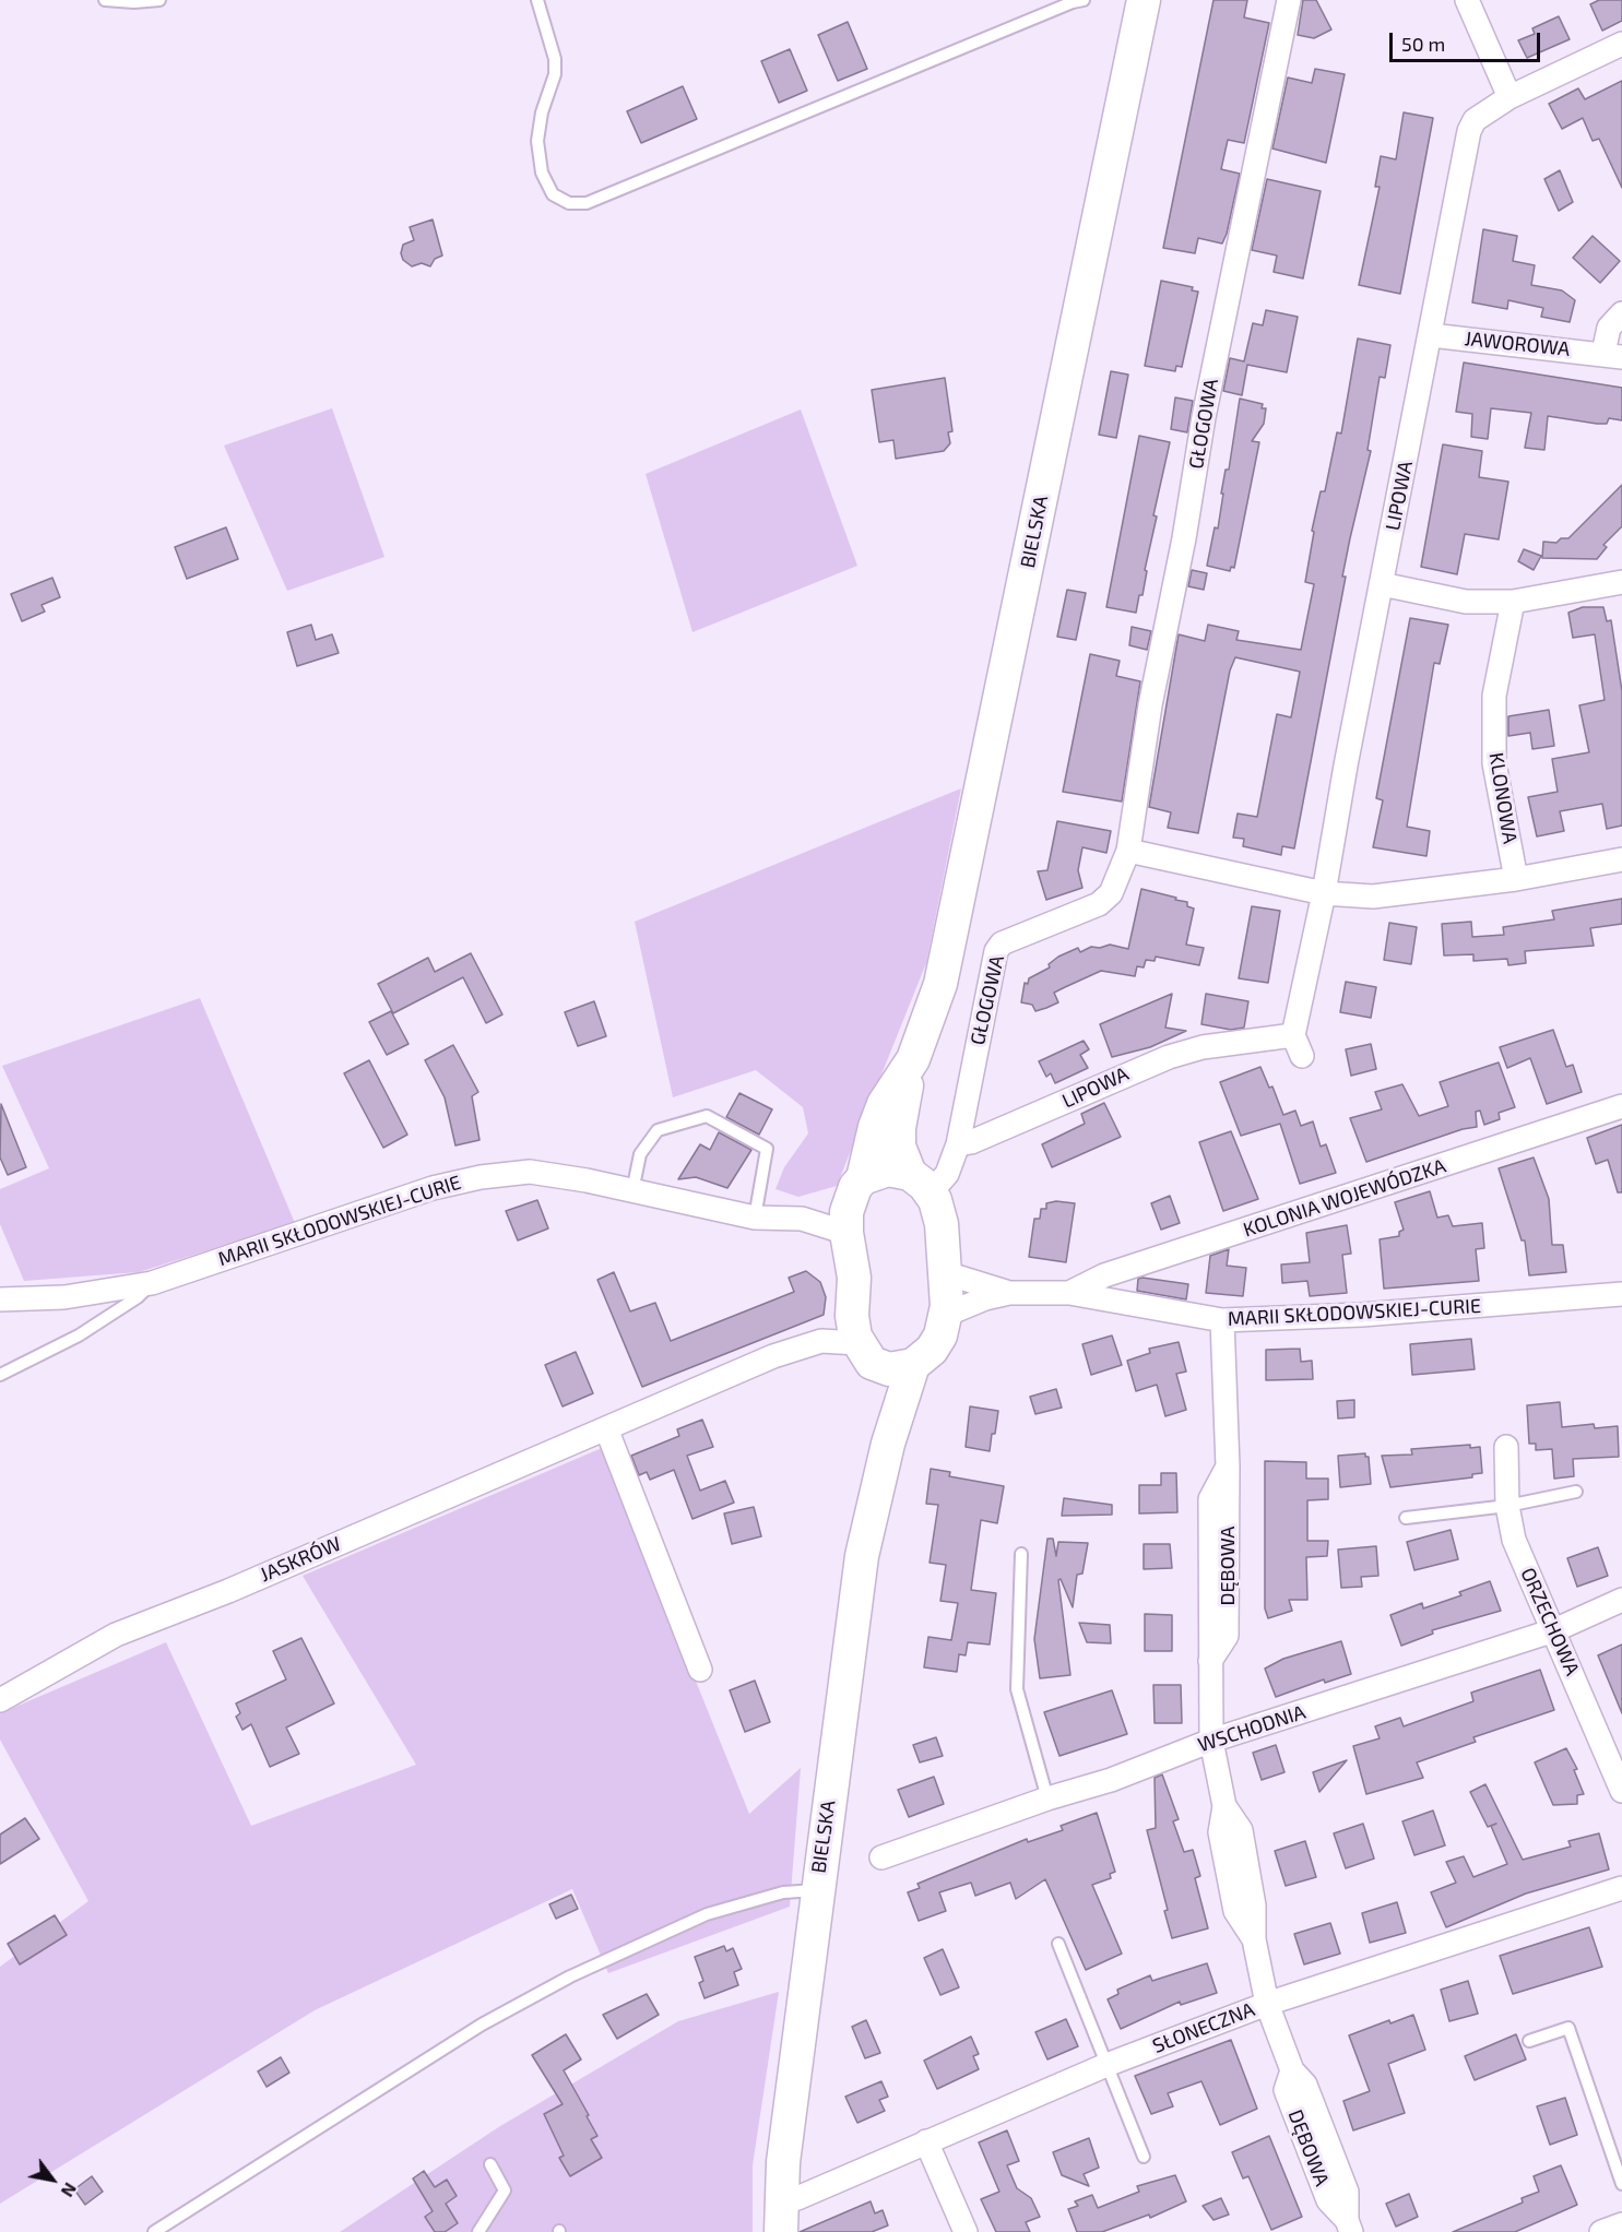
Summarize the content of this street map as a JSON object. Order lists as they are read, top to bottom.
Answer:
{
  "streets": {
    "main road": ["BIELSKA"],
    "street": [
      "JAWOROWA",
      "GŁOGOWA",
      "LIPOWA",
      "KLONOWA",
      "KOLONIA WOJEWÓDZKA",
      "MARII SKŁODOWSKIEJ-CURIE",
      "JASKRÓW",
      "DĘBOWA",
      "ORZECHOWA",
      "WSCHODNIA",
      "SŁONECZNA"
    ]
  },
  "crossings": [
    ["JAWOROWA", "LIPOWA"],
    ["GŁOGOWA", "LIPOWA"],
    ["BIELSKA", "MARII SKŁODOWSKIEJ-CURIE"],
    ["BIELSKA", "JASKRÓW"],
    ["KOLONIA WOJEWÓDZKA", "MARII SKŁODOWSKIEJ-CURIE"],
    ["MARII SKŁODOWSKIEJ-CURIE", "DĘBOWA"],
    ["DĘBOWA", "WSCHODNIA"],
    ["DĘBOWA", "SŁONECZNA"],
    ["ORZECHOWA", "WSCHODNIA"]
  ],
  "scale_bar": "50 m",
  "north": "bottom right"
}
